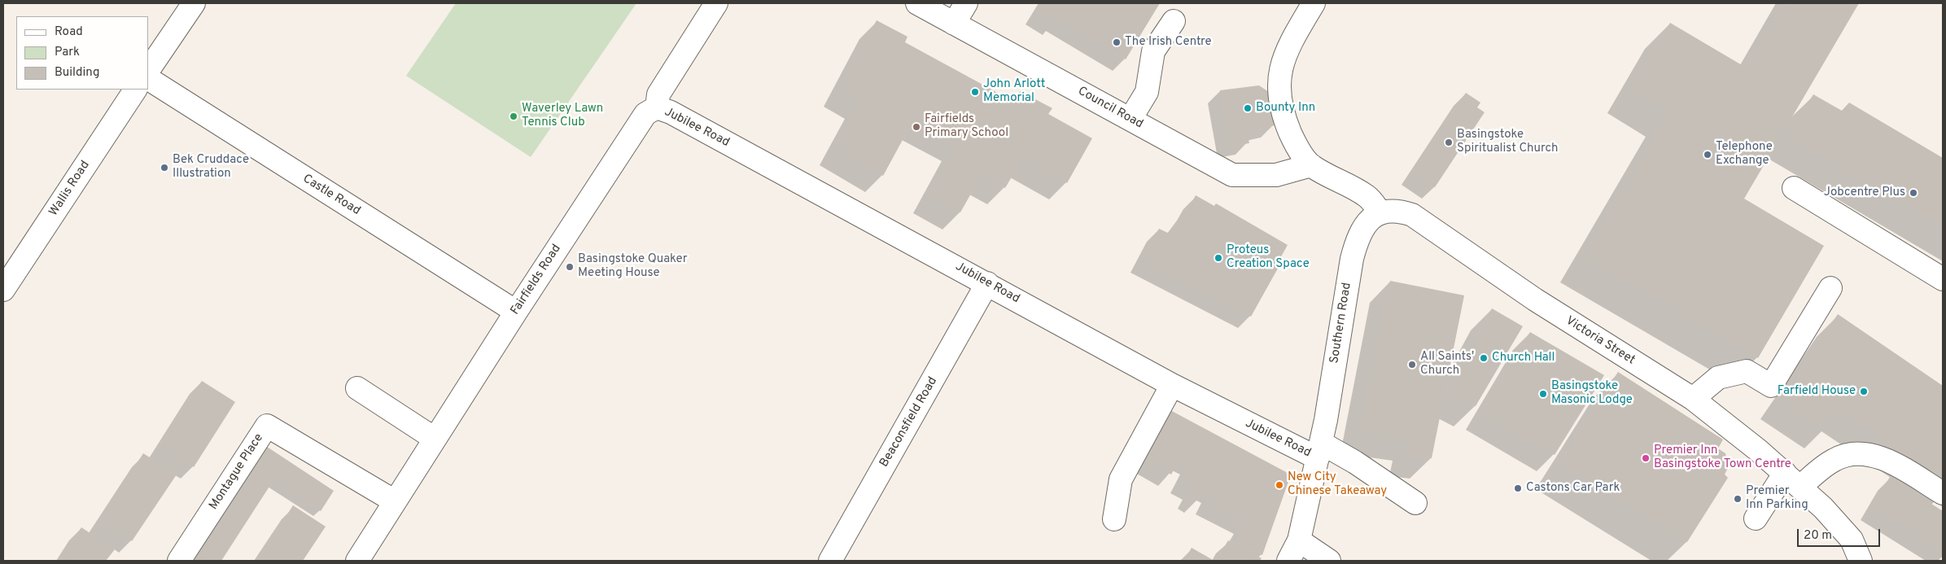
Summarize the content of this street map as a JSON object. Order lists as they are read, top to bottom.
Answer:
{
  "streets": {
    "street": [
      "Council Road",
      "Jubilee Road",
      "Wallis Road",
      "Castle Road",
      "Fairfields Road",
      "Southern Road",
      "Victoria Street",
      "Beaconsfield Road",
      "Montague Place"
    ]
  },
  "crossings": [
    ["Jubilee Road", "Fairfields Road"],
    ["Jubilee Road", "Southern Road"],
    ["Jubilee Road", "Beaconsfield Road"],
    ["Castle Road", "Fairfields Road"],
    ["Fairfields Road", "Montague Place"],
    ["Southern Road", "Victoria Street"]
  ],
  "places": [
    "The Irish Centre",
    "John Arlott Memorial",
    "Bounty Inn",
    "Waverley Lawn Tennis Club",
    "Fairfields Primary School",
    "Basingstoke Spiritualist Church",
    "Telephone Exchange",
    "Bek Cruddace Illustration",
    "Jobcentre Plus",
    "Proteus Creation Space",
    "Basingstoke Quaker Meeting House",
    "Church Hall",
    "All Saints' Church",
    "Farfield House",
    "Basingstoke Masonic Lodge",
    "Premier Inn Basingstoke Town Centre",
    "New City Chinese Takeaway",
    "Castons Car Park",
    "Premier Inn Parking"
  ],
  "legend": ["Road", "Park", "Building"],
  "scale_bar": "20 m"
}
